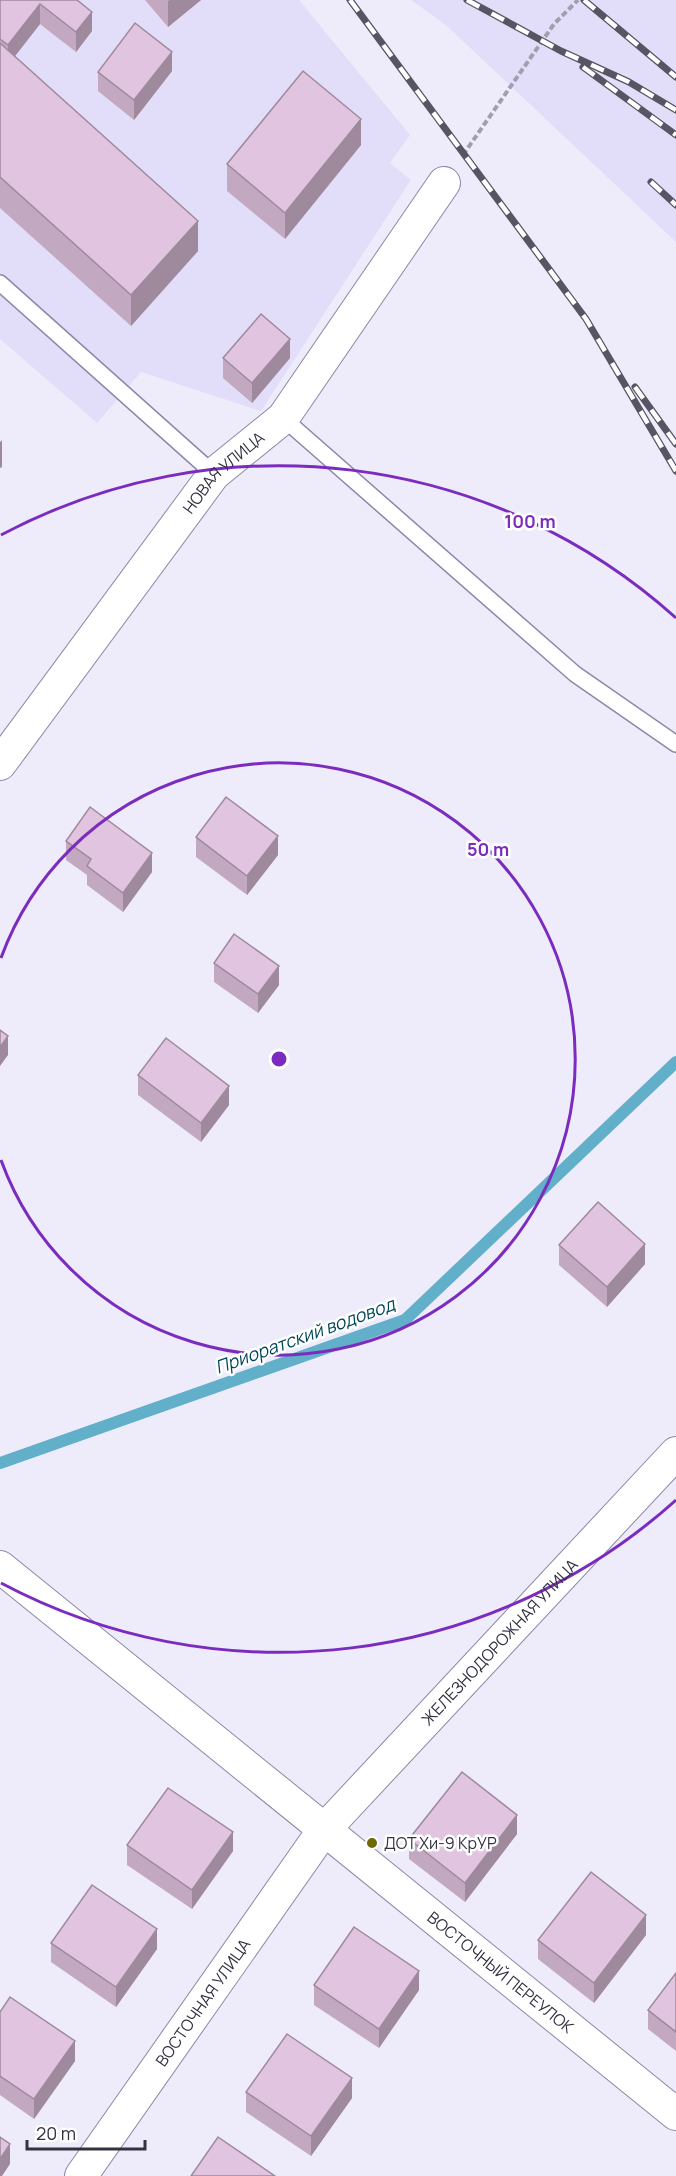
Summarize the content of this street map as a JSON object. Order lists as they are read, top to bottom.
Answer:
{
  "streets": {
    "street": [
      "НОВАЯ УЛИЦА",
      "ЖЕЛЕЗНОДОРОЖНАЯ УЛИЦА",
      "ВОСТОЧНЫЙ ПЕРЕУЛОК",
      "ВОСТОЧНАЯ УЛИЦА"
    ]
  },
  "crossings": [
    ["ЖЕЛЕЗНОДОРОЖНАЯ УЛИЦА", "ВОСТОЧНЫЙ ПЕРЕУЛОК"],
    ["ЖЕЛЕЗНОДОРОЖНАЯ УЛИЦА", "ВОСТОЧНАЯ УЛИЦА"],
    ["ВОСТОЧНЫЙ ПЕРЕУЛОК", "ВОСТОЧНАЯ УЛИЦА"]
  ],
  "water": ["Приоратский водовод"],
  "places": ["ДОТ Хи-9 КрУР"],
  "scale_bar": "20 m",
  "rings": ["100 m", "50 m"]
}
